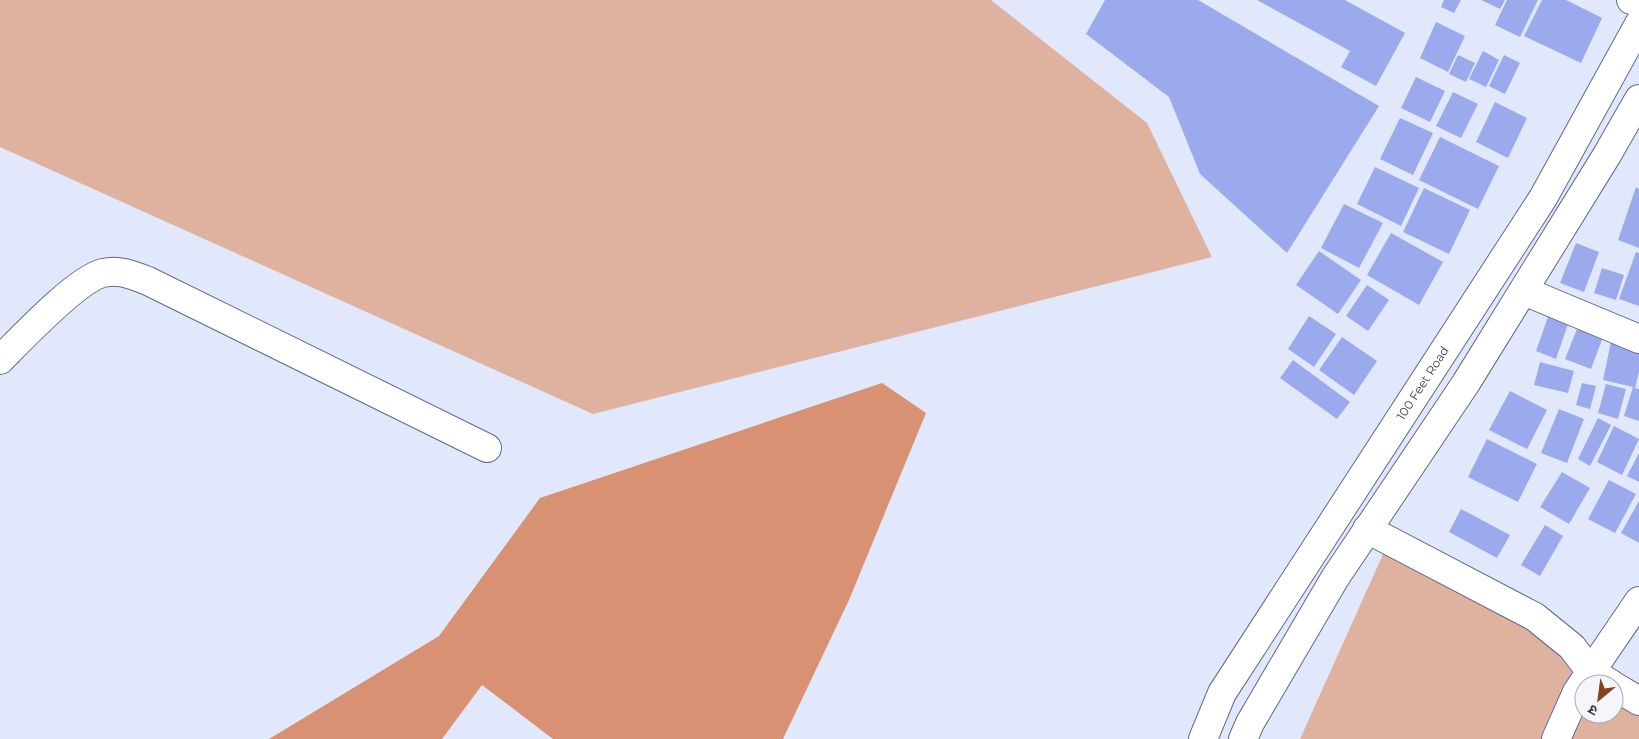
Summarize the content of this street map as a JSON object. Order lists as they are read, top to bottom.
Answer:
{
  "streets": {
    "street": ["100 Feet Road"]
  },
  "north": "bottom left"
}
